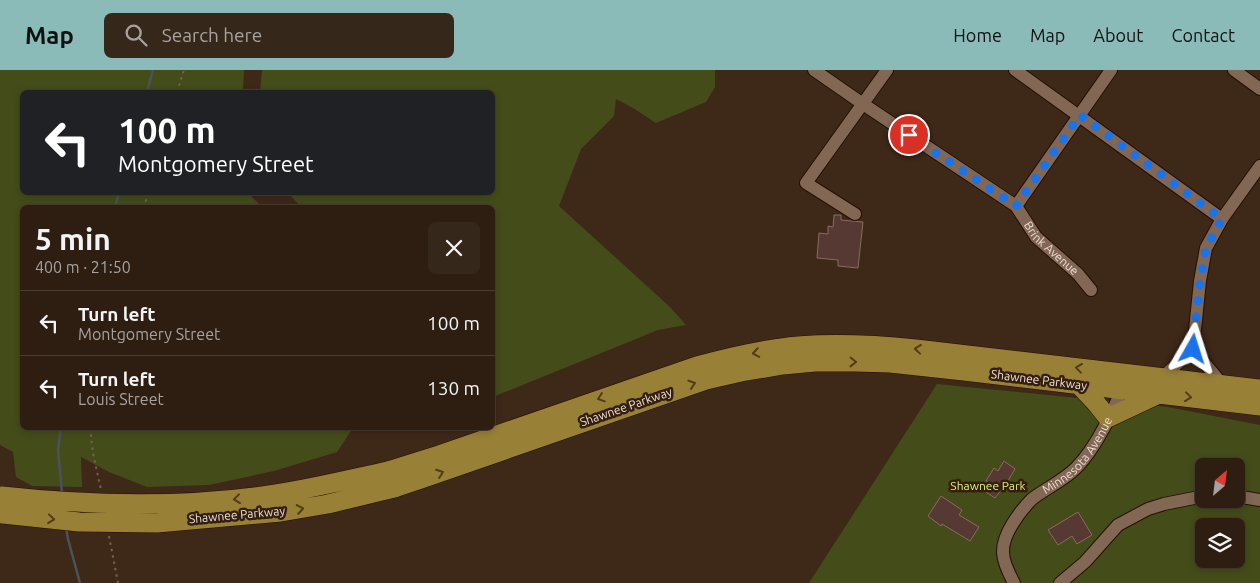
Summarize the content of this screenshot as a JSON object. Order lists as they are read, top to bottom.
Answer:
{
  "streets": {
    "highway": ["Shawnee Parkway"],
    "street": ["Brink Avenue", "Minnesota Avenue"]
  },
  "crossings": [
    ["Shawnee Parkway", "Minnesota Avenue"]
  ],
  "parks": ["Shawnee Park"],
  "north": "top right",
  "page": {
    "header": "Map",
    "search": "Search here",
    "nav": [
      "Home",
      "Map",
      "About",
      "Contact"
    ],
    "turn": ["100 m", "Montgomery Street"],
    "heading": ["5 min", "400 m · 21:50"],
    "list": [
      {
        "name": "Turn left",
        "note": "Montgomery Street",
        "value": "100 m"
      },
      {
        "name": "Turn left",
        "note": "Louis Street",
        "value": "130 m"
      }
    ]
  }
}
